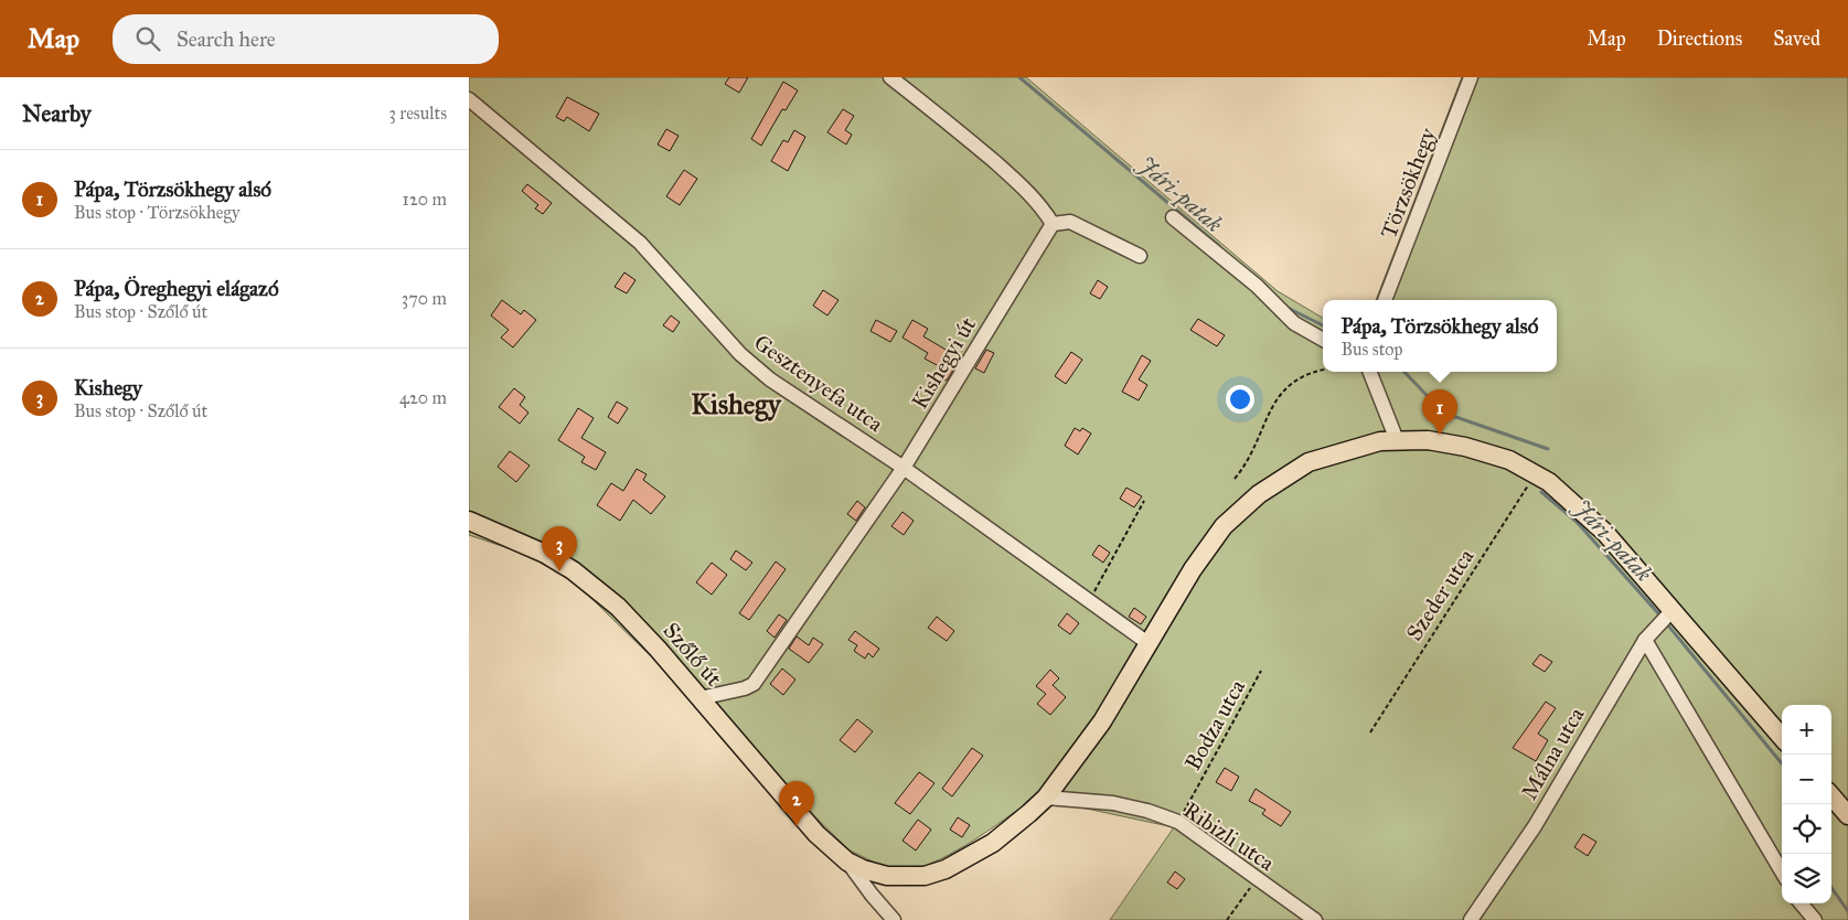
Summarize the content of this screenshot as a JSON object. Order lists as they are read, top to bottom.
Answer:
{
  "streets": {
    "main road": ["Szőlő út"],
    "street": [
      "Törzsökhegy",
      "Kishegyi út",
      "Gesztenyefa utca",
      "Málna utca",
      "Ribizli utca"
    ],
    "path": ["Szeder utca", "Bodza utca"]
  },
  "crossings": [
    ["Kishegyi út", "Gesztenyefa utca"],
    ["Kishegyi út", "Szőlő út"],
    ["Gesztenyefa utca", "Szőlő út"],
    ["Szeder utca", "Szőlő út"],
    ["Szőlő út", "Málna utca"],
    ["Szőlő út", "Ribizli utca"],
    ["Bodza utca", "Ribizli utca"]
  ],
  "districts": ["Kishegy"],
  "water": ["Jári-patak"],
  "page": {
    "header": "Map",
    "search": "Search here",
    "nav": ["Map", "Directions", "Saved"],
    "heading": ["Nearby", "3 results"],
    "list": [
      {
        "mark": "1",
        "name": "Pápa, Törzsökhegy alsó",
        "note": "Bus stop · Törzsökhegy",
        "value": "120 m"
      },
      {
        "mark": "2",
        "name": "Pápa, Öreghegyi elágazó",
        "note": "Bus stop · Szőlő út",
        "value": "370 m"
      },
      {
        "mark": "3",
        "name": "Kishegy",
        "note": "Bus stop · Szőlő út",
        "value": "420 m"
      }
    ],
    "popup": ["Pápa, Törzsökhegy alsó", "Bus stop"],
    "pins": ["1", "3", "2"],
    "map_buttons": ["+", "−"]
  }
}
